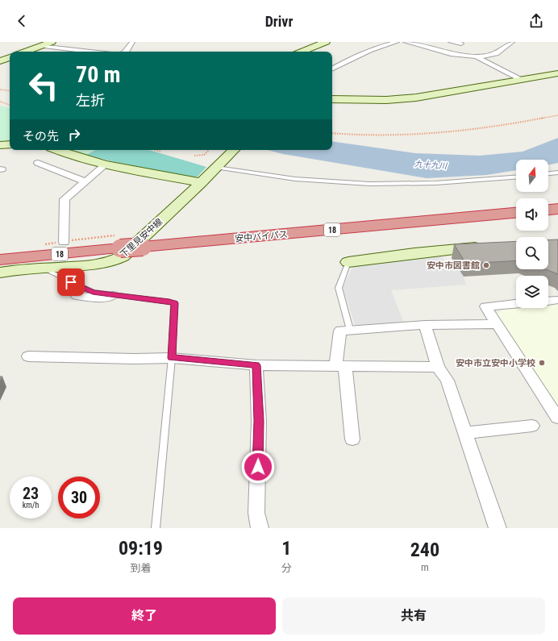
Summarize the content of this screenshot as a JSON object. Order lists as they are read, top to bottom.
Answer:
{
  "streets": {
    "highway": ["18", "安中バイパス"],
    "street": ["下里見安中線"]
  },
  "water": ["九十九川"],
  "places": ["安中市図書館", "安中市立安中小学校"],
  "north": "top",
  "page": {
    "header": "Drivr",
    "turn": ["70 m", "左折"],
    "then": "その先",
    "speed": "23 km/h",
    "limit": "30",
    "eta": [
      "09:19",
      "到着",
      "1",
      "分",
      "240",
      "m"
    ],
    "buttons": ["終了", "共有"]
  }
}
